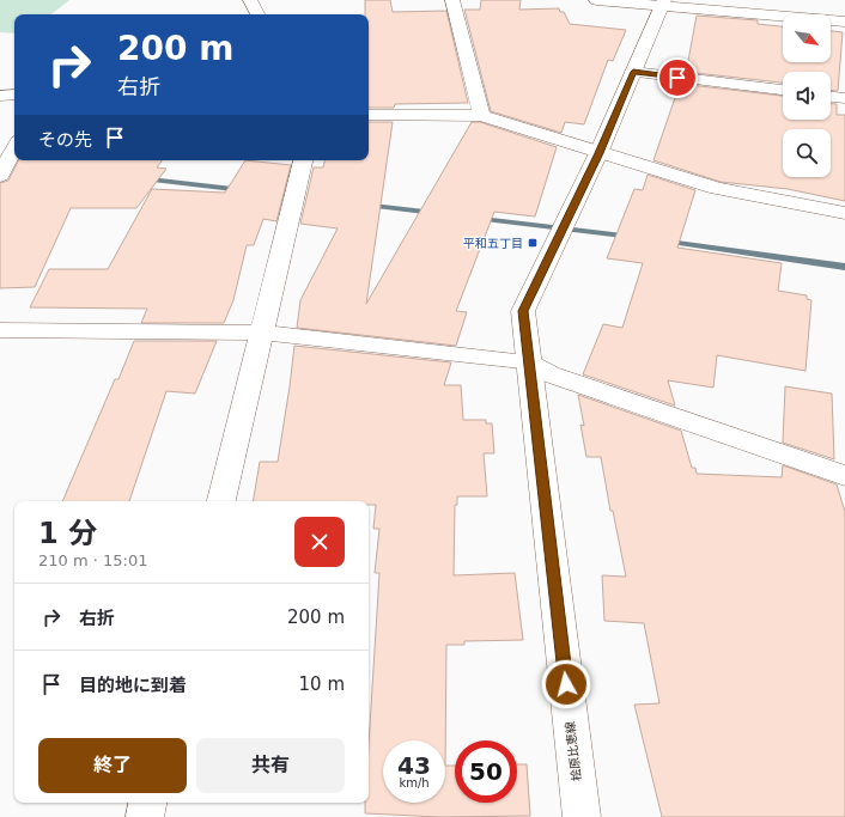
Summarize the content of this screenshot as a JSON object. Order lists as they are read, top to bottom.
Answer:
{
  "streets": {
    "street": ["桧原比恵線"]
  },
  "places": {
    "transit": ["平和五丁目"]
  },
  "north": "bottom right",
  "page": {
    "turn": ["200 m", "右折"],
    "then": "その先",
    "heading": ["1 分", "210 m · 15:01"],
    "list": [
      {
        "name": "右折",
        "value": "200 m"
      },
      {
        "name": "目的地に到着",
        "value": "10 m"
      }
    ],
    "buttons": ["終了", "共有"],
    "speed": "43 km/h",
    "limit": "50"
  }
}
